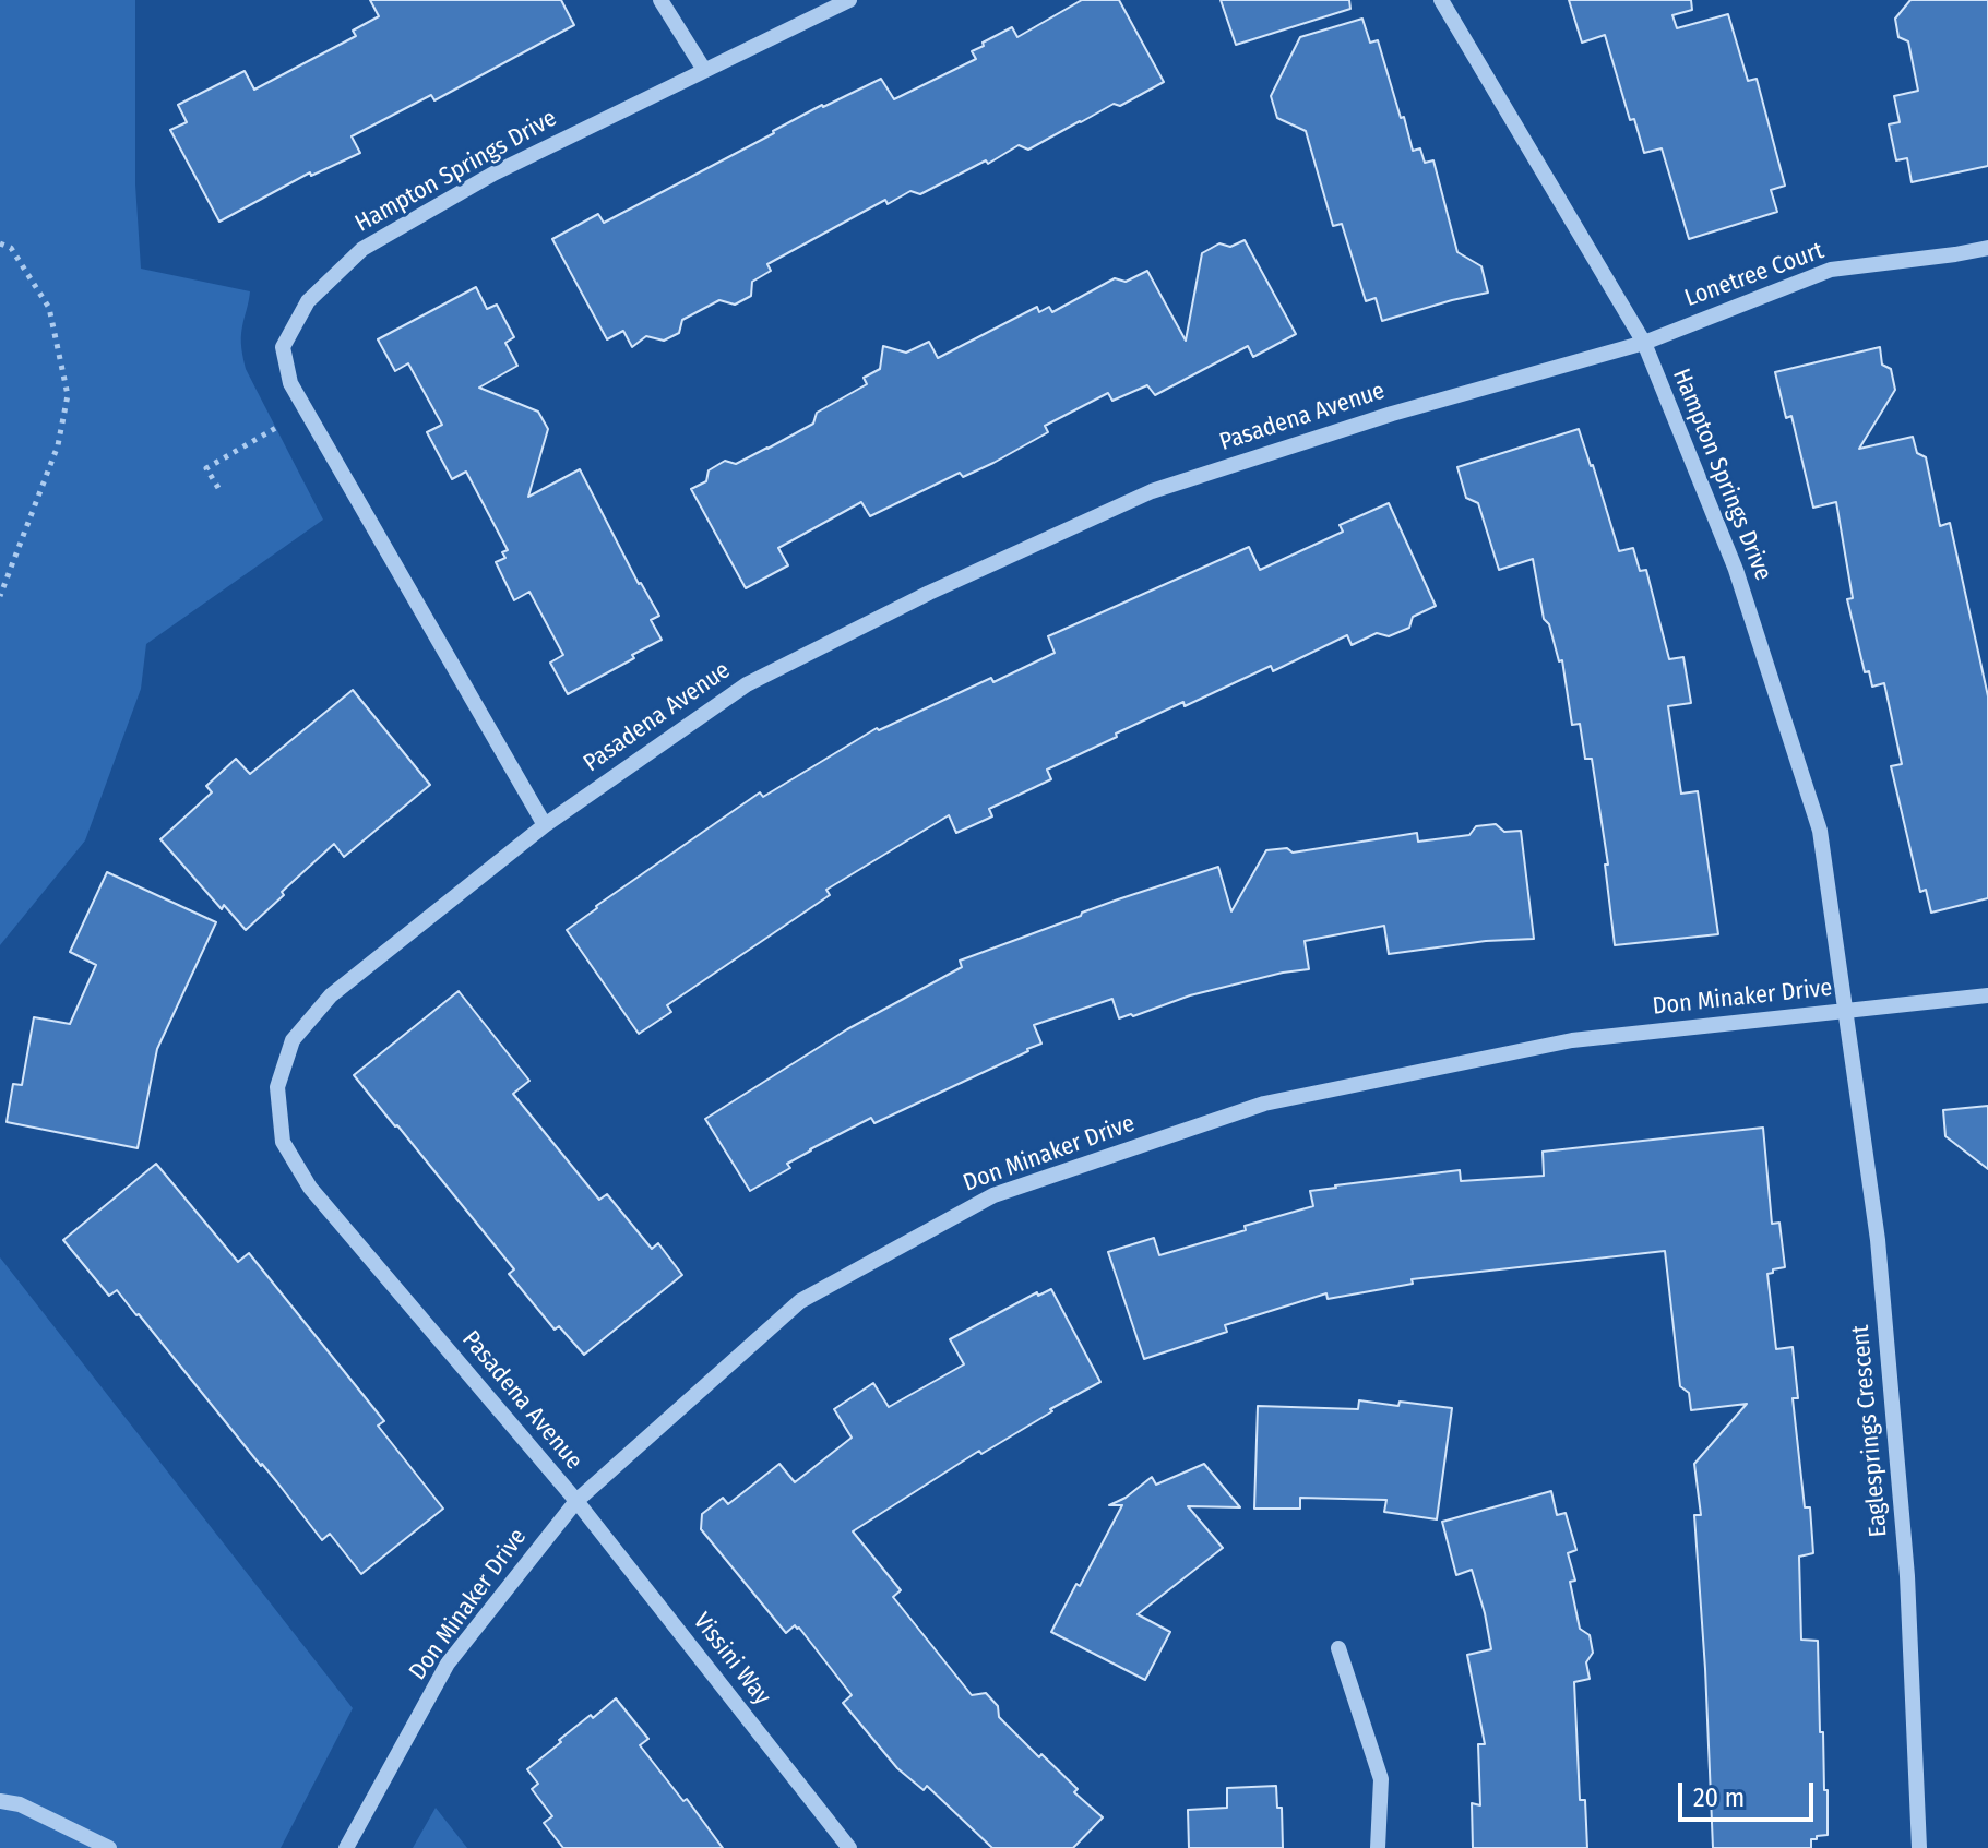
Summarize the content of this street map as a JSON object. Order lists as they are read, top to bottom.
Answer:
{
  "streets": {
    "street": [
      "Hampton Springs Drive",
      "Lonetree Court",
      "Pasadena Avenue",
      "Don Minaker Drive",
      "Eaglesprings Crescent",
      "Vissini Way"
    ]
  },
  "crossings": [
    ["Hampton Springs Drive", "Lonetree Court"],
    ["Hampton Springs Drive", "Pasadena Avenue"],
    ["Hampton Springs Drive", "Don Minaker Drive"],
    ["Hampton Springs Drive", "Eaglesprings Crescent"],
    ["Lonetree Court", "Pasadena Avenue"],
    ["Pasadena Avenue", "Don Minaker Drive"],
    ["Pasadena Avenue", "Vissini Way"],
    ["Don Minaker Drive", "Eaglesprings Crescent"],
    ["Don Minaker Drive", "Vissini Way"]
  ],
  "scale_bar": "20 m"
}
